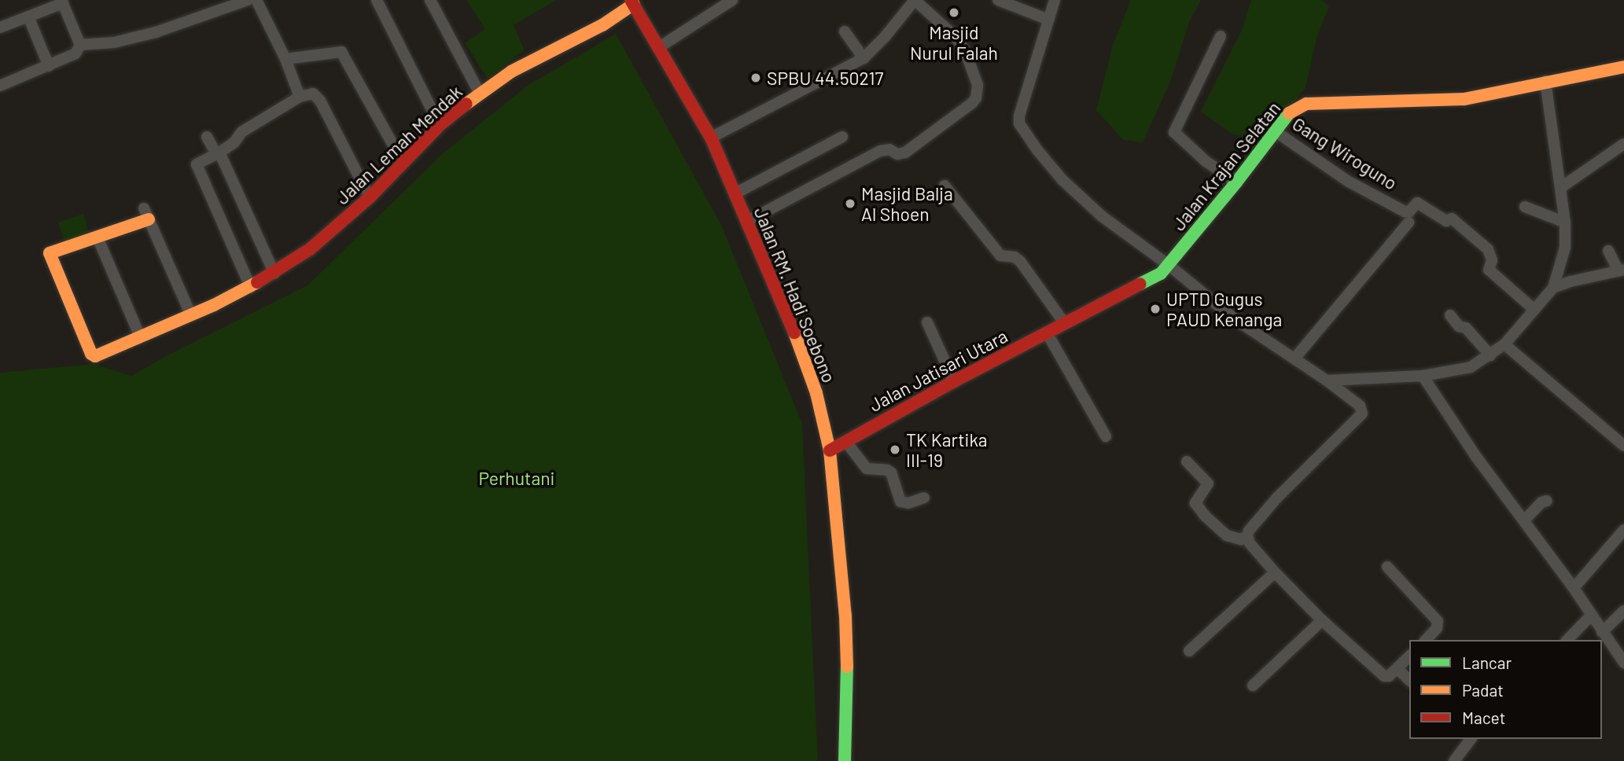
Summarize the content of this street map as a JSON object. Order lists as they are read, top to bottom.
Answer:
{
  "streets": {
    "street": [
      "Jalan Lemah Mendak",
      "Gang Wiroguno",
      "Jalan Krajan Selatan",
      "Jalan RM. Hadi Soebono",
      "Jalan Jatisari Utara"
    ]
  },
  "crossings": [
    ["Jalan Lemah Mendak", "Jalan RM. Hadi Soebono"],
    ["Gang Wiroguno", "Jalan Krajan Selatan"],
    ["Jalan Krajan Selatan", "Jalan Jatisari Utara"],
    ["Jalan RM. Hadi Soebono", "Jalan Jatisari Utara"]
  ],
  "parks": ["Perhutani"],
  "places": [
    "Masjid Nurul Falah",
    "SPBU 44.50217",
    "Masjid Balja Al Shoen",
    "UPTD Gugus PAUD Kenanga",
    "TK Kartika III-19"
  ],
  "legend": ["Lancar", "Padat", "Macet"]
}
